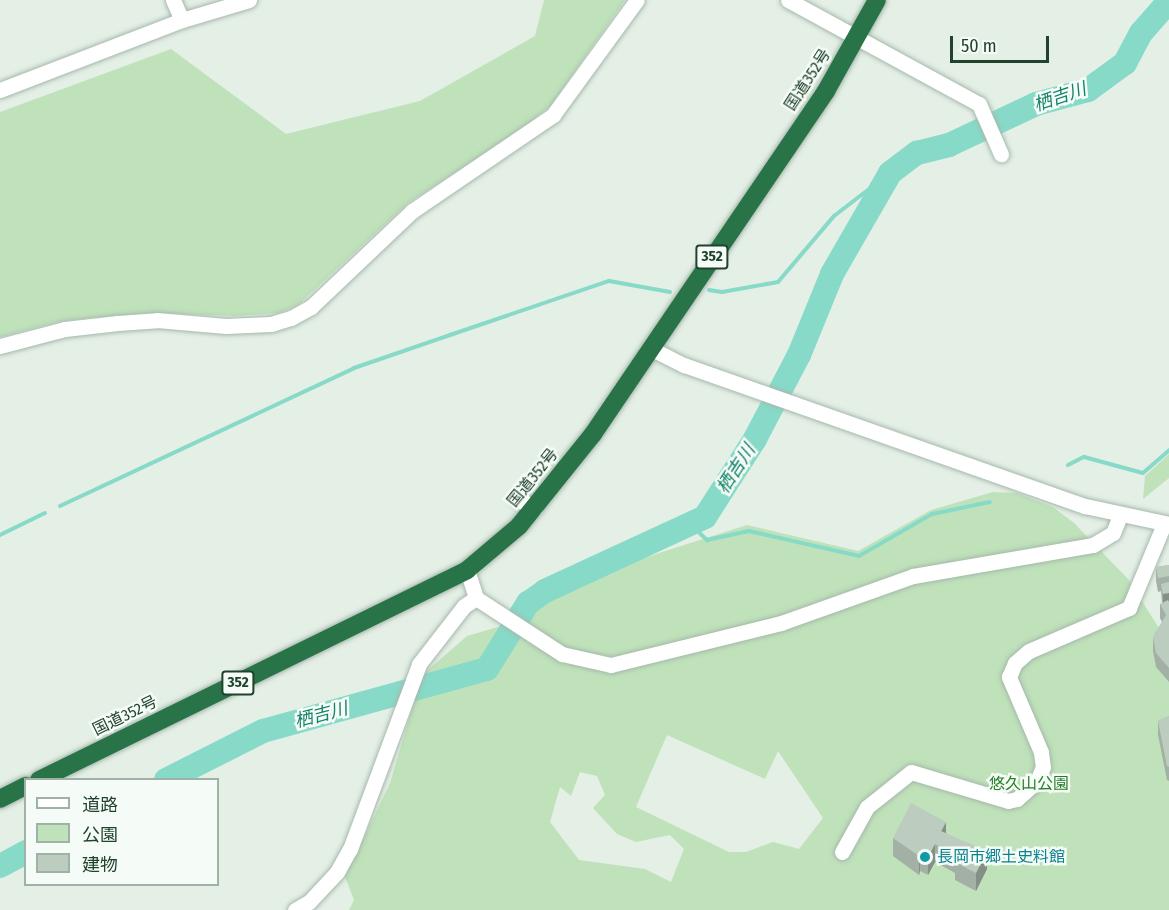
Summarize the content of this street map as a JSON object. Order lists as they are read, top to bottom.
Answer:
{
  "streets": {
    "highway": ["国道352号", "352"]
  },
  "water": ["栖吉川"],
  "parks": ["悠久山公園"],
  "places": ["長岡市郷土史料館"],
  "legend": ["道路", "公園", "建物"],
  "scale_bar": "50 m"
}
